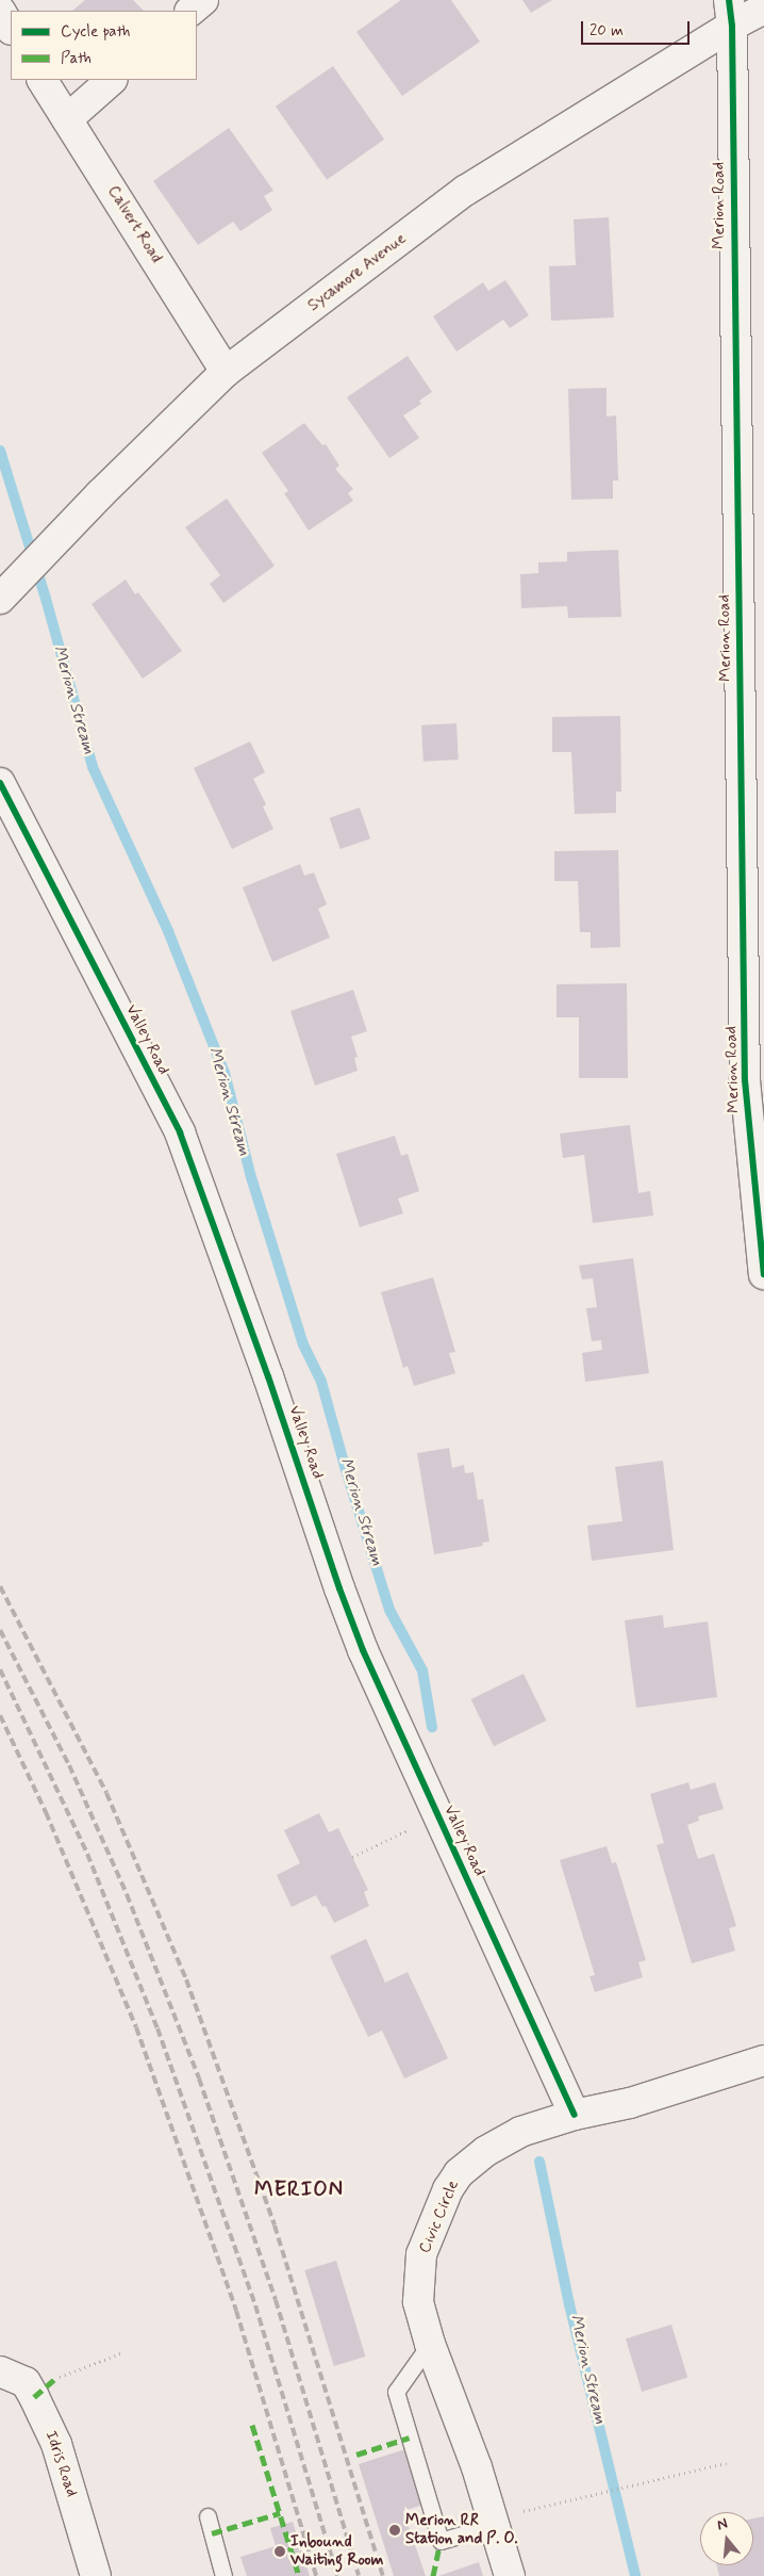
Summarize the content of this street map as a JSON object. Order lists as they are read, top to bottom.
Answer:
{
  "streets": {
    "street": [
      "Merion Road",
      "Calvert Road",
      "Sycamore Avenue",
      "Valley Road",
      "Civic Circle",
      "Idris Road"
    ]
  },
  "crossings": [
    ["Merion Road", "Sycamore Avenue"],
    ["Calvert Road", "Sycamore Avenue"],
    ["Valley Road", "Civic Circle"]
  ],
  "districts": ["MERION"],
  "water": ["Merion Stream"],
  "places": ["Merion RR Station and P. O.", "Inbound Waiting Room"],
  "legend": ["Cycle path", "Path"],
  "scale_bar": "20 m",
  "north": "top"
}
